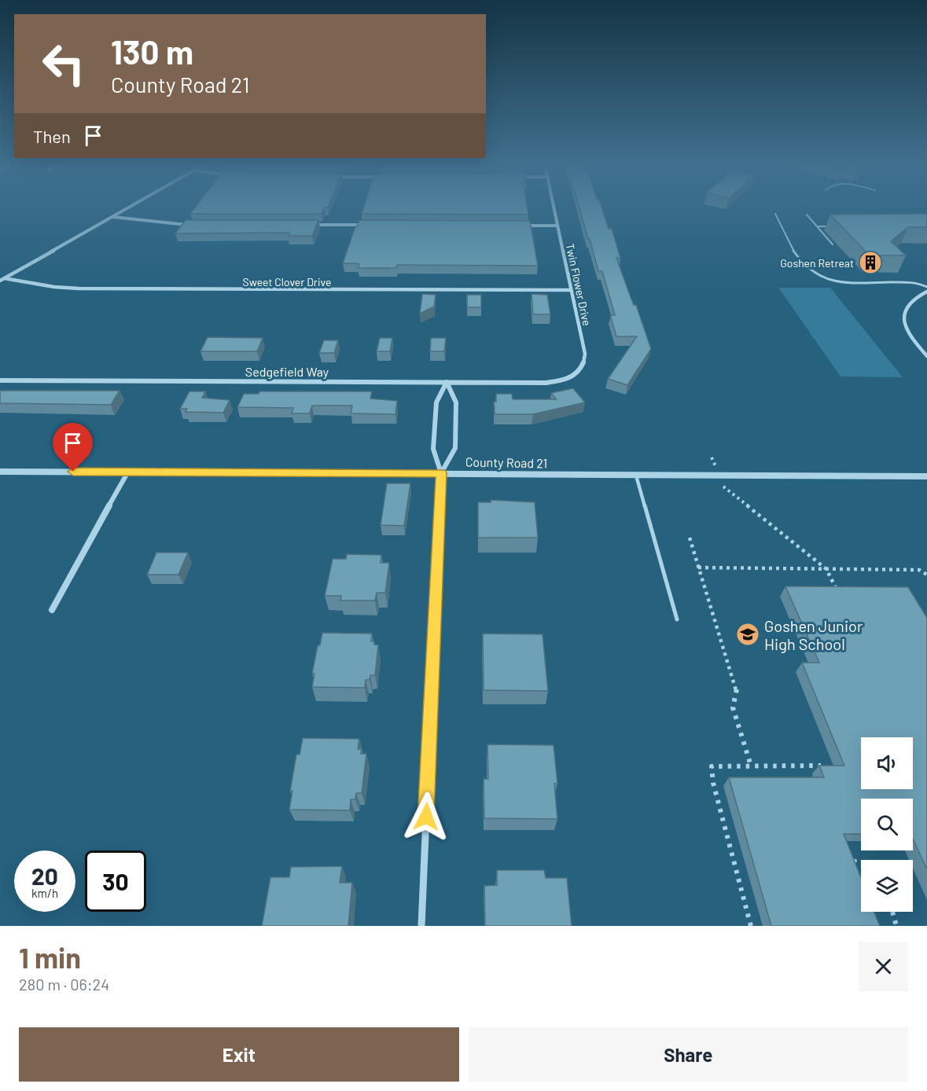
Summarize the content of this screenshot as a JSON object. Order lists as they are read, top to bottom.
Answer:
{
  "streets": {
    "street": [
      "Sweet Clover Drive",
      "Twin Flower Drive",
      "Sedgefield Way",
      "County Road 21"
    ]
  },
  "crossings": [
    ["Sweet Clover Drive", "Twin Flower Drive"],
    ["Twin Flower Drive", "Sedgefield Way"]
  ],
  "places": {
    "building": ["Goshen Retreat"],
    "school or university": ["Goshen Junior High School"]
  },
  "page": {
    "turn": ["130 m", "County Road 21"],
    "then": "Then",
    "speed": "20 km/h",
    "limit": "30",
    "heading": ["1 min", "280 m · 06:24"],
    "buttons": ["Exit", "Share"]
  }
}
